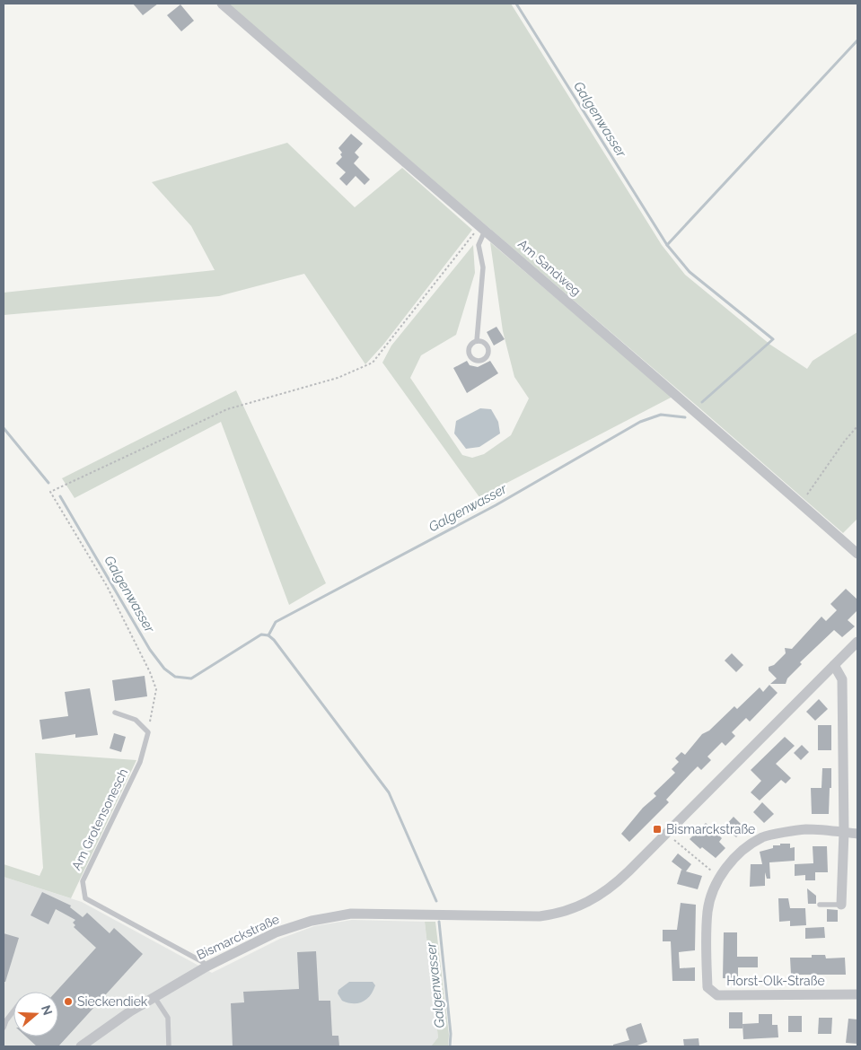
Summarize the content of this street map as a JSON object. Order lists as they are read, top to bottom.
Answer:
{
  "streets": {
    "street": ["Am Sandweg", "Bismarckstraße", "Horst-Olk-Straße"],
    "lane": ["Am Grotensonesch"]
  },
  "crossings": [
    ["Am Grotensonesch", "Bismarckstraße"]
  ],
  "water": ["Galgenwasser"],
  "places": {
    "transit": ["Bismarckstraße"],
    "other": ["Sieckendiek"]
  },
  "north": "right"
}
